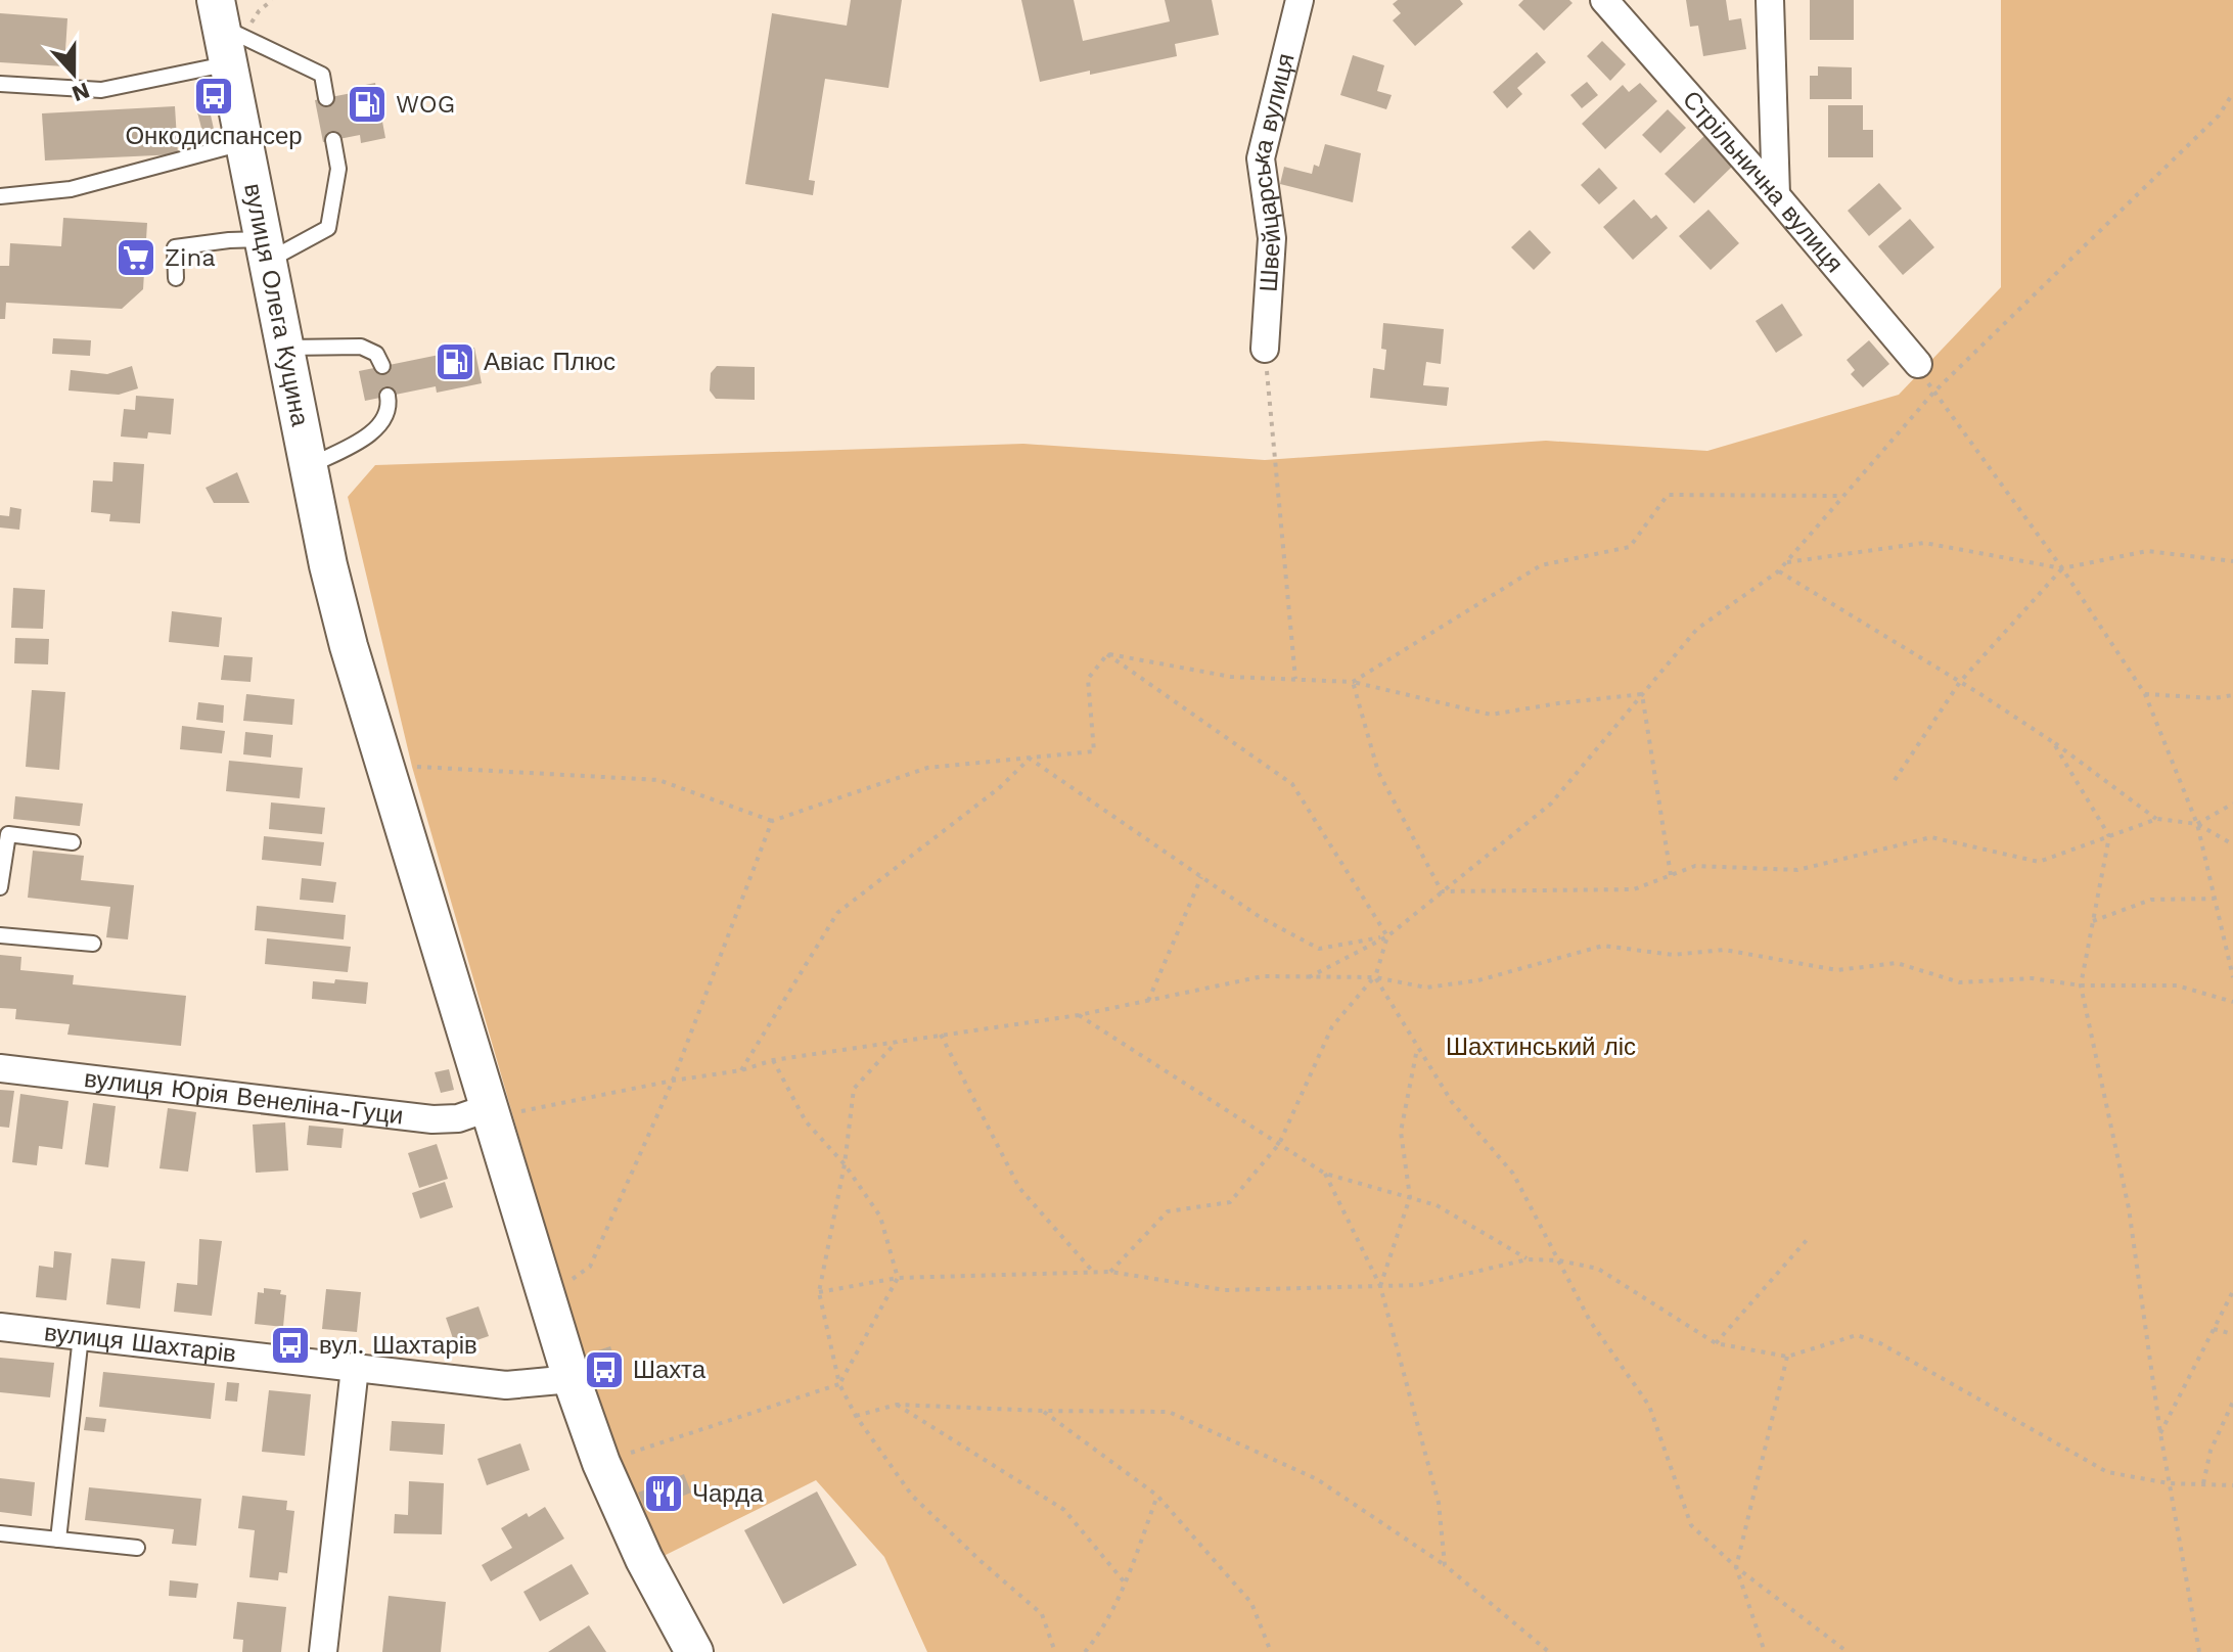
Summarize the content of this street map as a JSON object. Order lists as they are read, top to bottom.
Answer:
{
  "streets": {
    "street": [
      "Швейцарська вулиця",
      "Стрільнична вулиця",
      "вулиця Олега Куцина",
      "вулиця Юрія Венеліна-Гуци",
      "вулиця Шахтарів"
    ]
  },
  "crossings": [
    ["вулиця Олега Куцина", "вулиця Юрія Венеліна-Гуци"],
    ["вулиця Олега Куцина", "вулиця Шахтарів"]
  ],
  "parks": ["Шахтинський ліс"],
  "places": {
    "bus stop": ["Онкодиспансер", "вул. Шахтарів", "Шахта"],
    "fuel station": ["WOG", "Авіас Плюс"],
    "supermarket": ["Zina"],
    "restaurant": ["Чарда"]
  },
  "north": "bottom"
}
